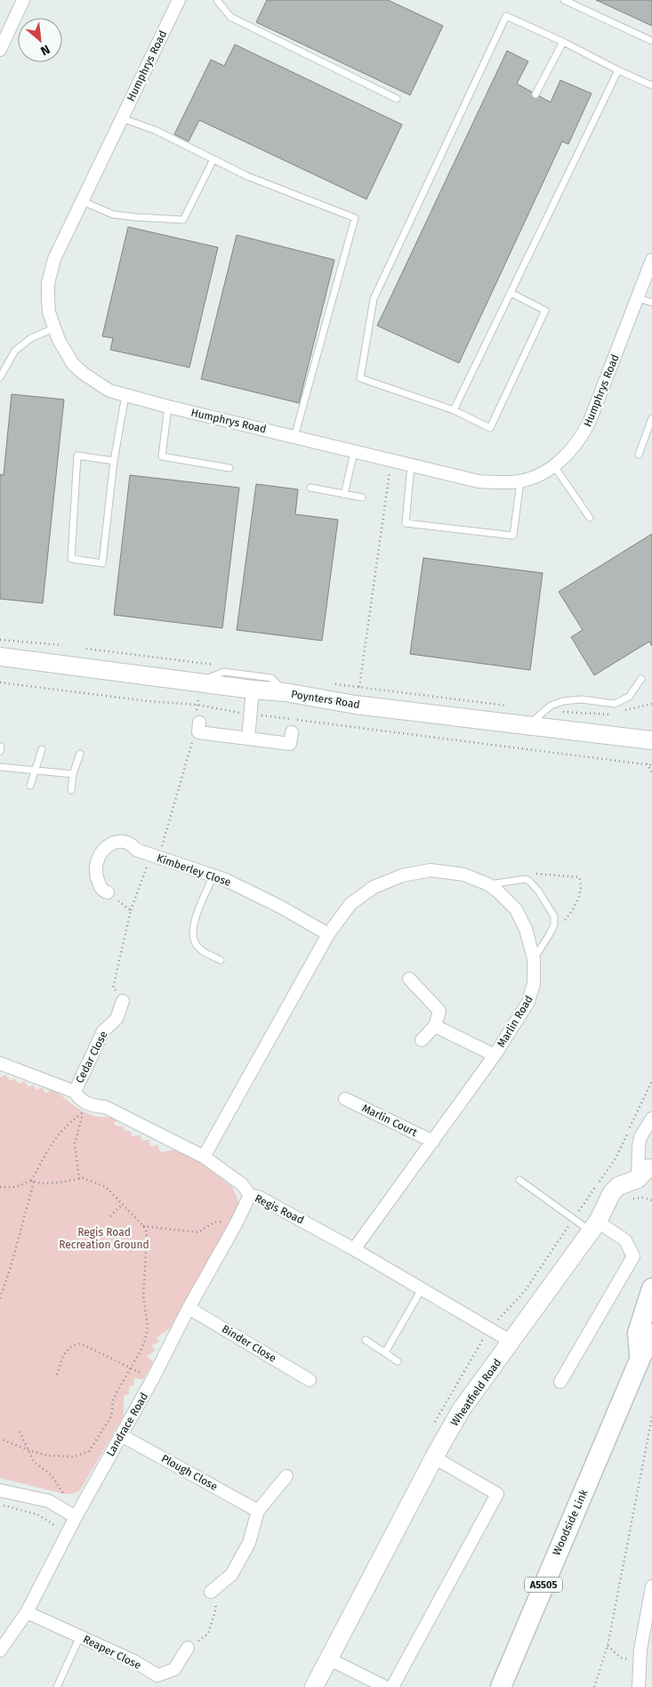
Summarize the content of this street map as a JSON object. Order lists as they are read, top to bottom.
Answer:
{
  "streets": {
    "main road": ["Woodside Link", "A5505"],
    "street": [
      "Humphrys Road",
      "Poynters Road",
      "Kimberley Close",
      "Marlin Road",
      "Cedar Close",
      "Marlin Court",
      "Regis Road",
      "Binder Close",
      "Wheatfield Road",
      "Landrace Road",
      "Plough Close",
      "Reaper Close"
    ]
  },
  "crossings": [
    ["Kimberley Close", "Marlin Road"],
    ["Marlin Road", "Marlin Court"],
    ["Marlin Road", "Regis Road"],
    ["Cedar Close", "Regis Road"],
    ["Regis Road", "Wheatfield Road"],
    ["Regis Road", "Landrace Road"],
    ["Binder Close", "Landrace Road"],
    ["Landrace Road", "Plough Close"],
    ["Landrace Road", "Reaper Close"]
  ],
  "parks": ["Regis Road Recreation Ground"],
  "north": "bottom right"
}
